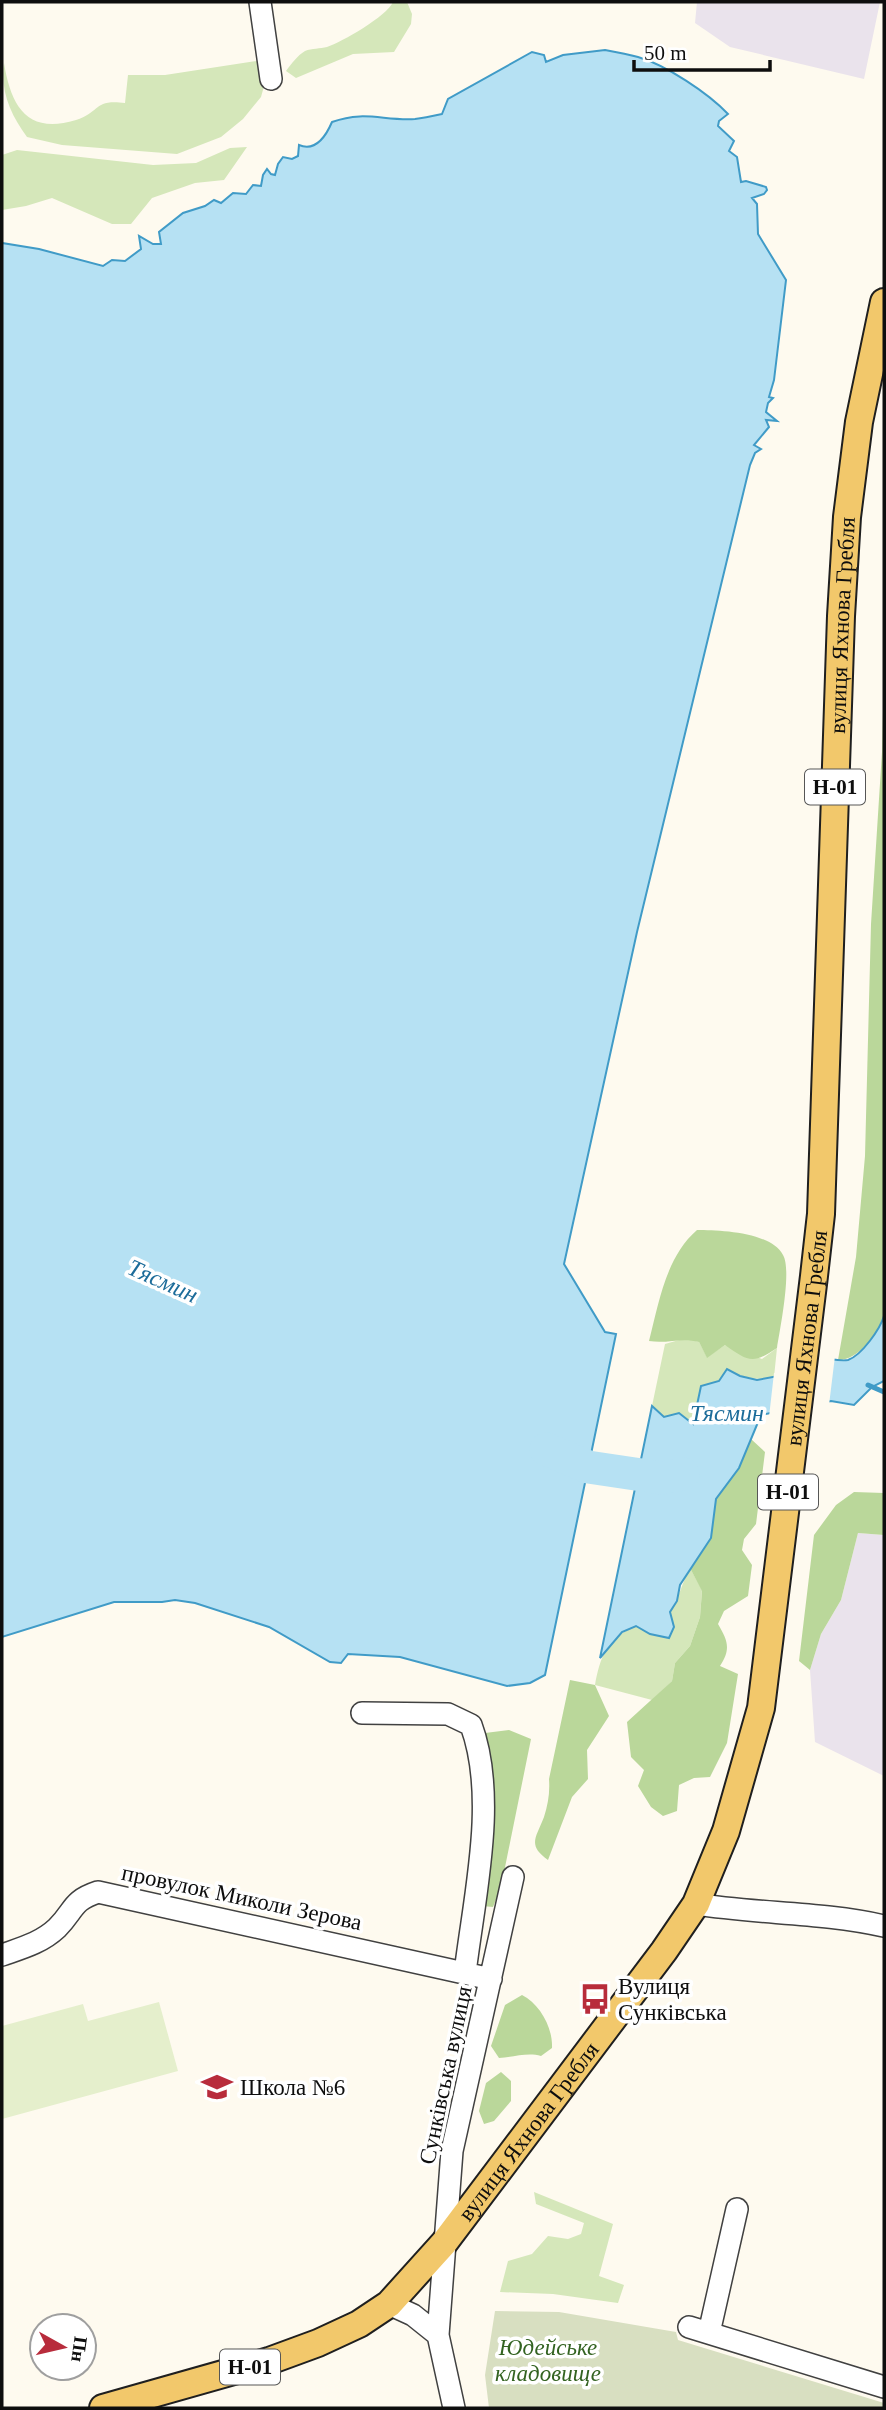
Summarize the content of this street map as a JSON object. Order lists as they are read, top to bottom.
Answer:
{
  "streets": {
    "main road": ["вулиця Яхнова Гребля", "Н-01"],
    "street": ["провулок Миколи Зерова", "Сунківська вулиця"]
  },
  "crossings": [
    ["вулиця Яхнова Гребля", "Н-01"],
    ["вулиця Яхнова Гребля", "Сунківська вулиця"],
    ["провулок Миколи Зерова", "Сунківська вулиця"]
  ],
  "water": ["Тясмин"],
  "parks": ["Юдейське кладовище"],
  "places": {
    "bus stop": ["Вулиця Сунківська"],
    "school or university": ["Школа №6"]
  },
  "scale_bar": "50 m",
  "north": "right"
}
